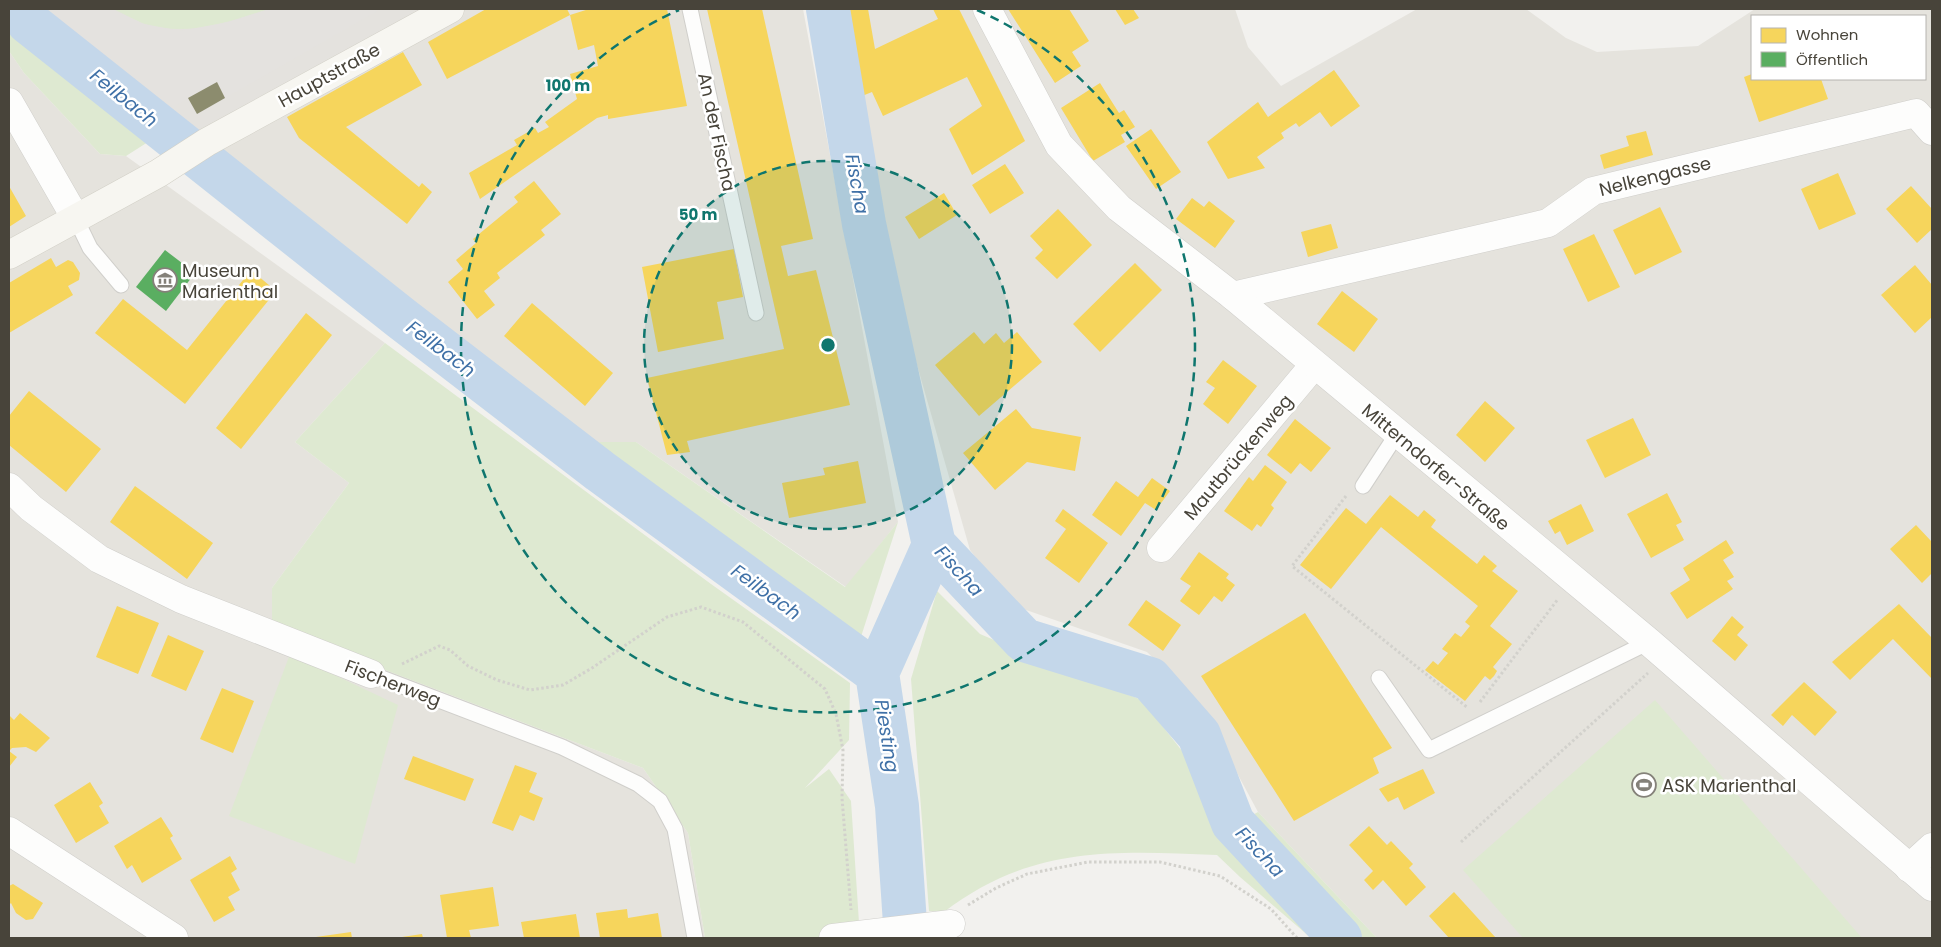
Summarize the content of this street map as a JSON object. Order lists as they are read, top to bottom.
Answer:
{
  "streets": {
    "main road": ["Hauptstraße"],
    "street": [
      "Nelkengasse",
      "Mautbrückenweg",
      "Mitterndorfer-Straße",
      "Fischerweg"
    ],
    "lane": ["An der Fischa"]
  },
  "crossings": [
    ["Nelkengasse", "Mitterndorfer-Straße"],
    ["Mautbrückenweg", "Mitterndorfer-Straße"]
  ],
  "water": ["Feilbach", "Fischa", "Piesting"],
  "places": {
    "museum": ["Museum Marienthal"],
    "sports": ["ASK Marienthal"]
  },
  "legend": ["Wohnen", "Öffentlich"],
  "rings": ["100 m", "50 m"]
}
